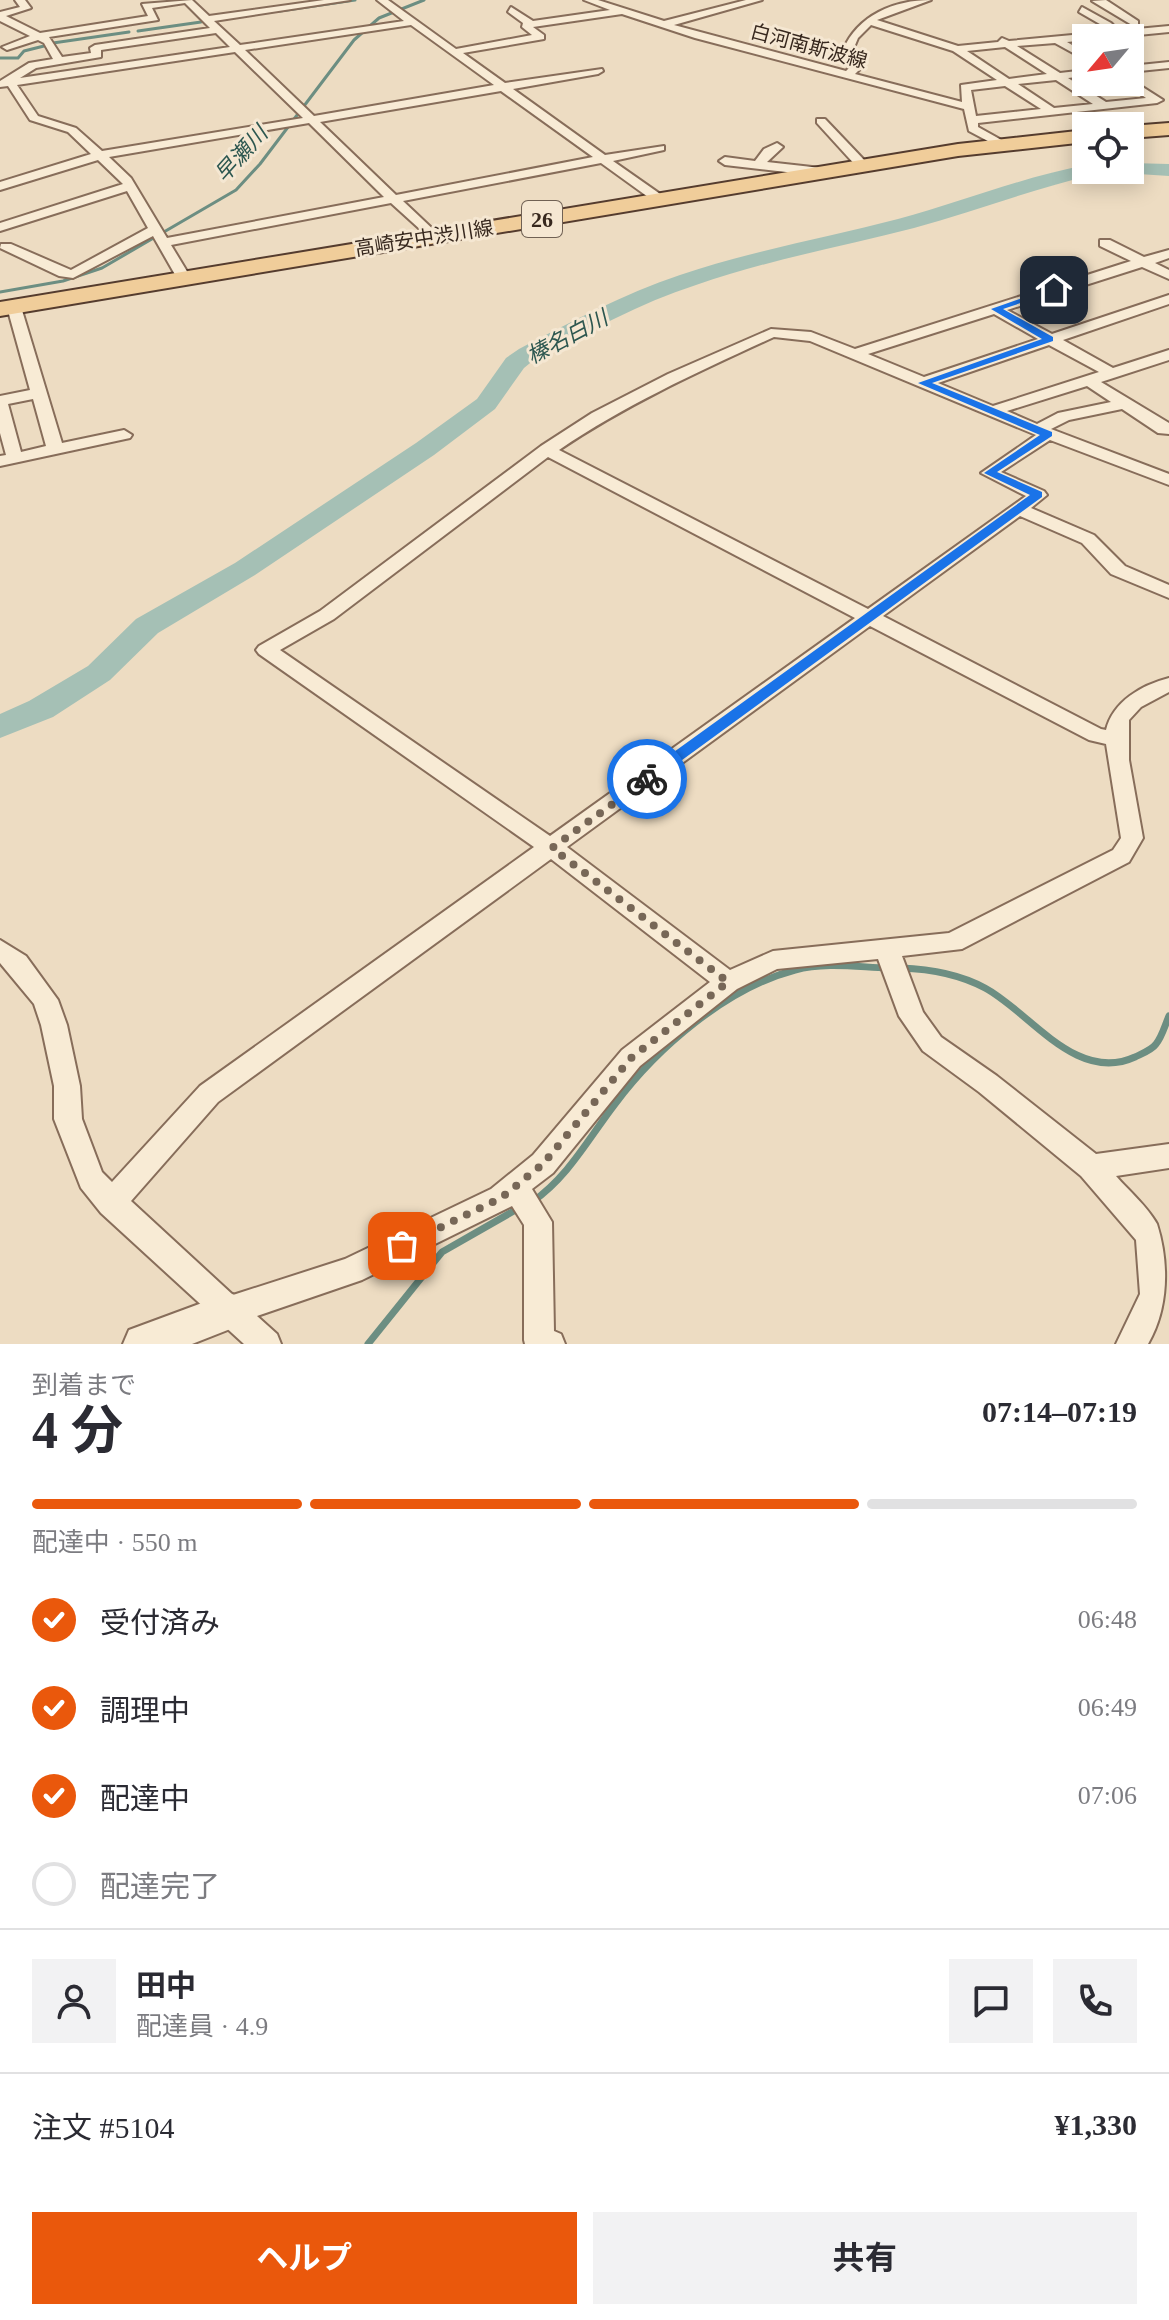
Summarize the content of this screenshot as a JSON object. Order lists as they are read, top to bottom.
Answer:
{
  "streets": {
    "main road": ["26", "高崎安中渋川線"],
    "street": ["白河南斯波線"]
  },
  "water": ["早瀬川", "榛名白川"],
  "north": "bottom left",
  "page": {
    "heading": ["4 分", "到着まで", "07:14–07:19"],
    "panel": [
      "田中",
      "配達員 · 4.9",
      "注文 #5104",
      "¥1,330"
    ],
    "bar": "配達中 · 550 m",
    "list": [
      ["受付済み", "06:48"],
      ["調理中", "06:49"],
      ["配達中", "07:06"],
      "配達完了"
    ],
    "buttons": ["ヘルプ", "共有"]
  }
}
